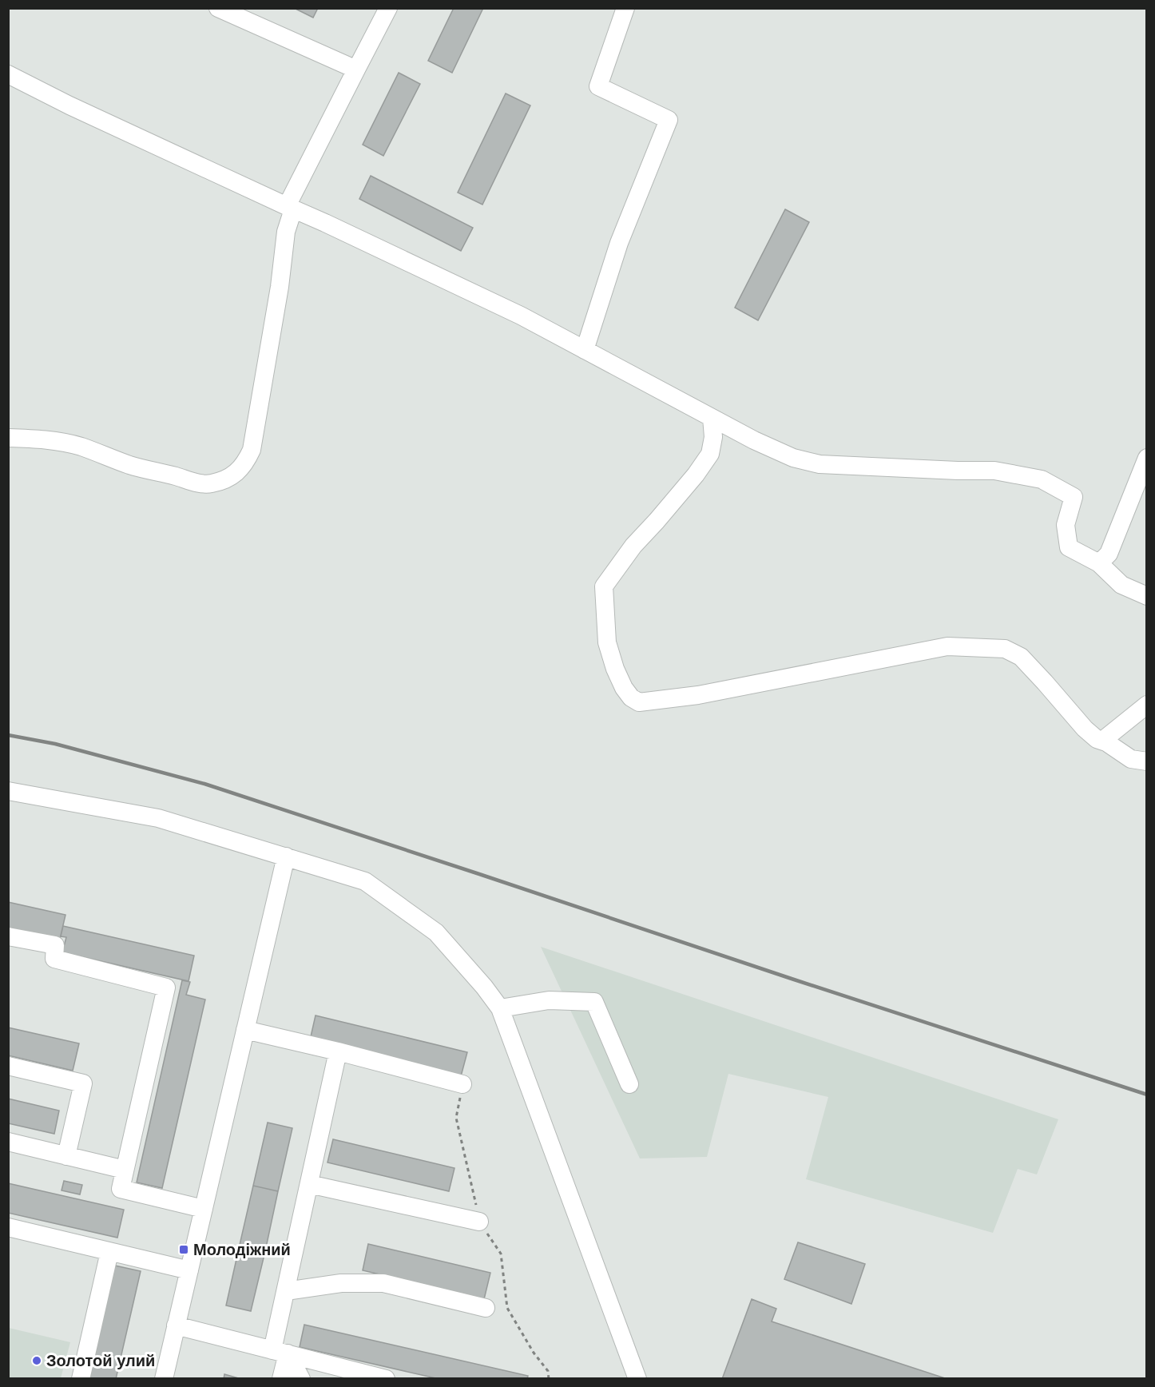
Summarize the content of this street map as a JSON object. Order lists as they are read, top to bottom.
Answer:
{
  "places": {
    "transit": ["Молодіжний"],
    "other": ["Золотой улий"]
  }
}
